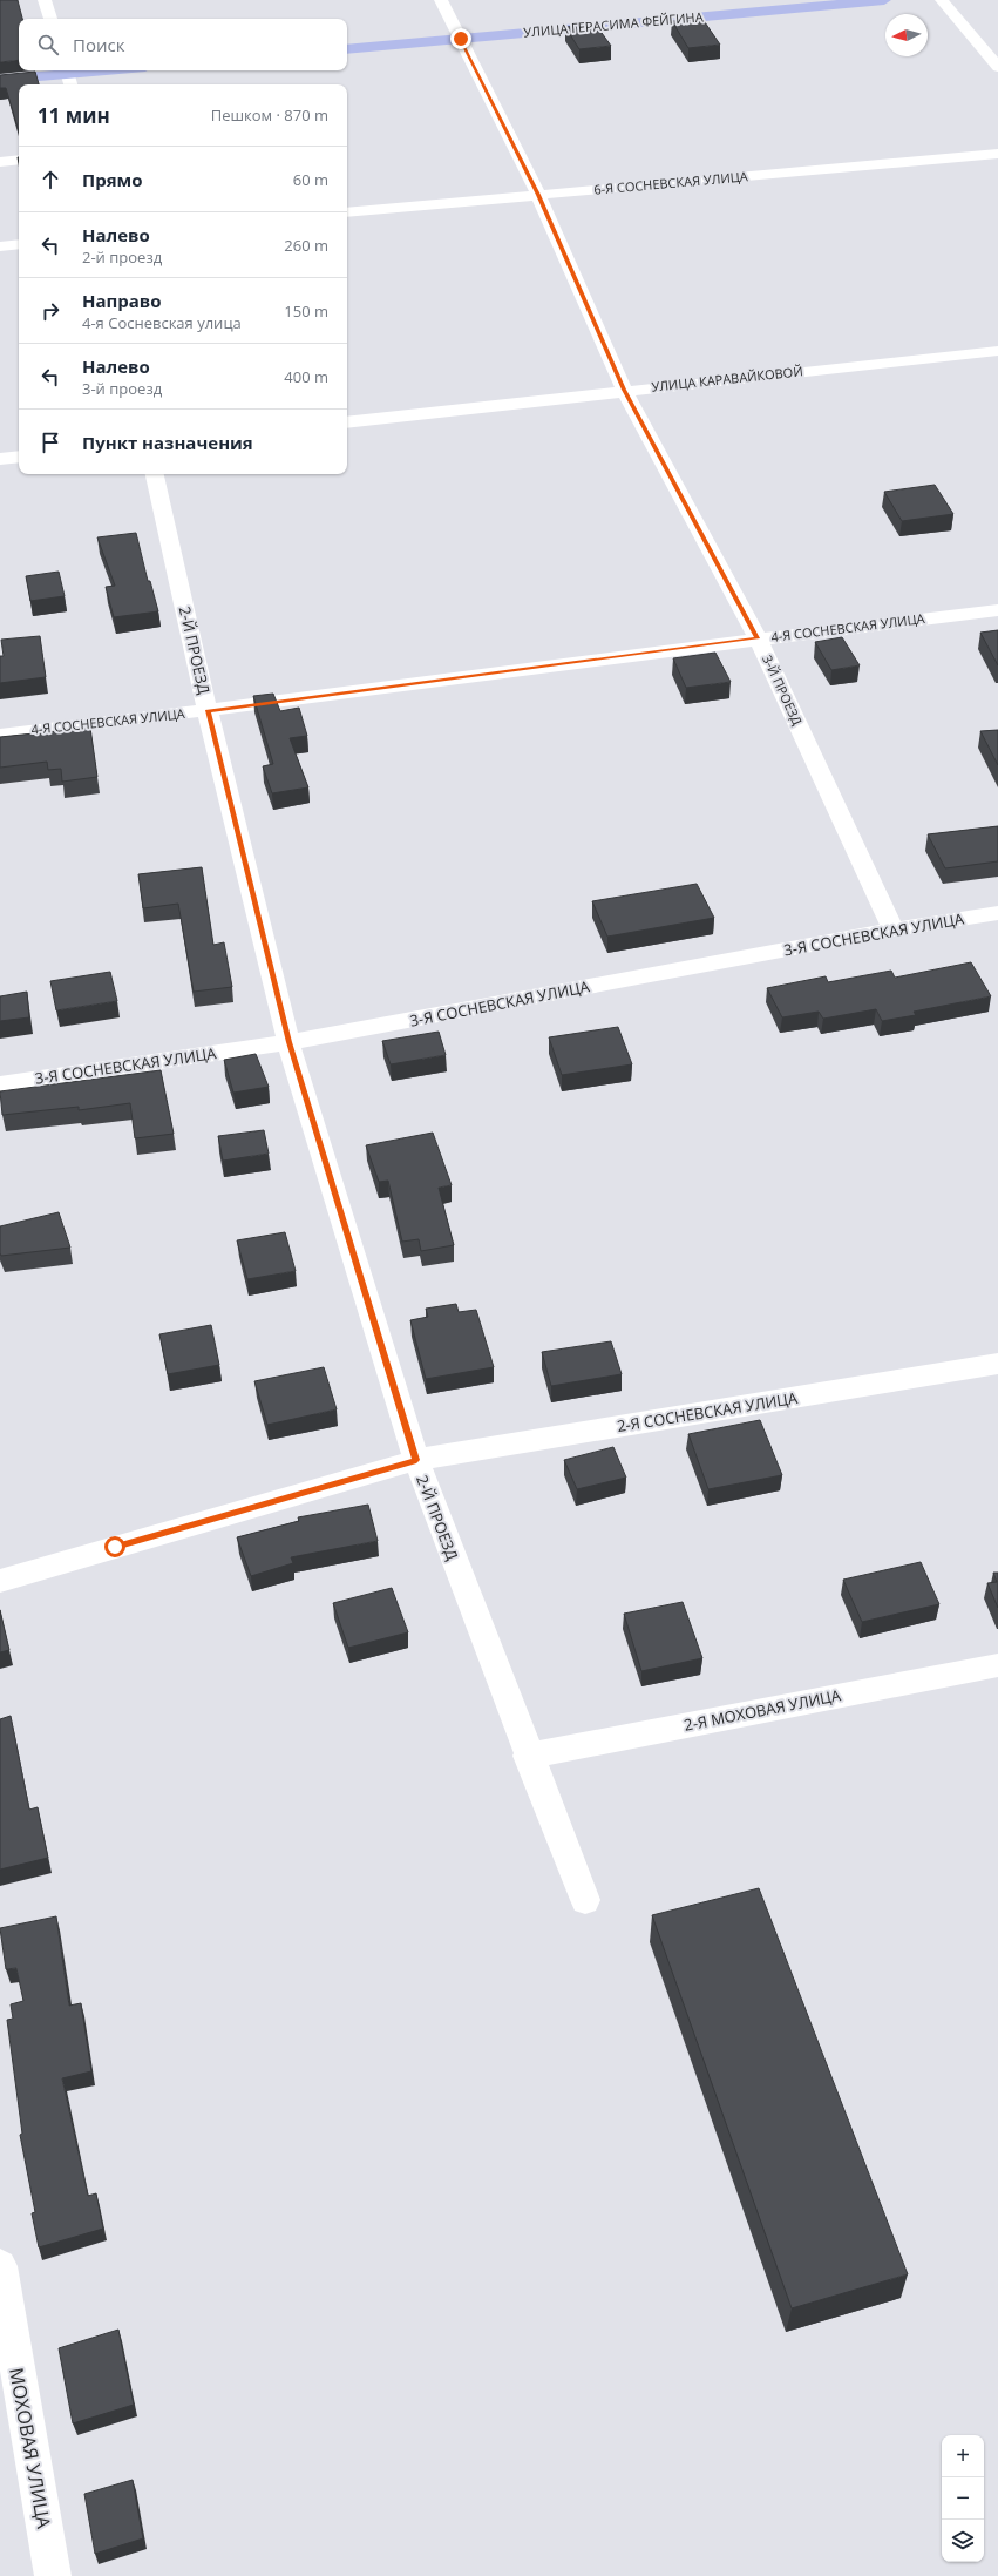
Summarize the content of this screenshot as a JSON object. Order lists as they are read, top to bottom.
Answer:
{
  "streets": {
    "main road": ["УЛИЦА ГЕРАСИМА ФЕЙГИНА"],
    "street": [
      "6-Я СОСНЕВСКАЯ УЛИЦА",
      "УЛИЦА КАРАВАЙКОВОЙ",
      "4-Я СОСНЕВСКАЯ УЛИЦА",
      "2-Й ПРОЕЗД",
      "3-Й ПРОЕЗД",
      "3-Я СОСНЕВСКАЯ УЛИЦА",
      "2-Я СОСНЕВСКАЯ УЛИЦА",
      "2-Я МОХОВАЯ УЛИЦА",
      "МОХОВАЯ УЛИЦА"
    ]
  },
  "crossings": [
    ["УЛИЦА ГЕРАСИМА ФЕЙГИНА", "3-Й ПРОЕЗД"],
    ["6-Я СОСНЕВСКАЯ УЛИЦА", "3-Й ПРОЕЗД"],
    ["УЛИЦА КАРАВАЙКОВОЙ", "3-Й ПРОЕЗД"],
    ["4-Я СОСНЕВСКАЯ УЛИЦА", "2-Й ПРОЕЗД"],
    ["4-Я СОСНЕВСКАЯ УЛИЦА", "3-Й ПРОЕЗД"],
    ["2-Й ПРОЕЗД", "3-Я СОСНЕВСКАЯ УЛИЦА"],
    ["2-Й ПРОЕЗД", "2-Я СОСНЕВСКАЯ УЛИЦА"],
    ["2-Й ПРОЕЗД", "2-Я МОХОВАЯ УЛИЦА"],
    ["3-Й ПРОЕЗД", "3-Я СОСНЕВСКАЯ УЛИЦА"]
  ],
  "north": "left",
  "page": {
    "search": "Поиск",
    "heading": ["11 мин", "Пешком · 870 m"],
    "list": [
      ["Прямо", "60 m"],
      ["Налево", "2-й проезд", "260 m"],
      ["Направо", "4-я Сосневская улица", "150 m"],
      ["Налево", "3-й проезд", "400 m"],
      "Пункт назначения"
    ],
    "map_buttons": ["+", "−"]
  }
}
